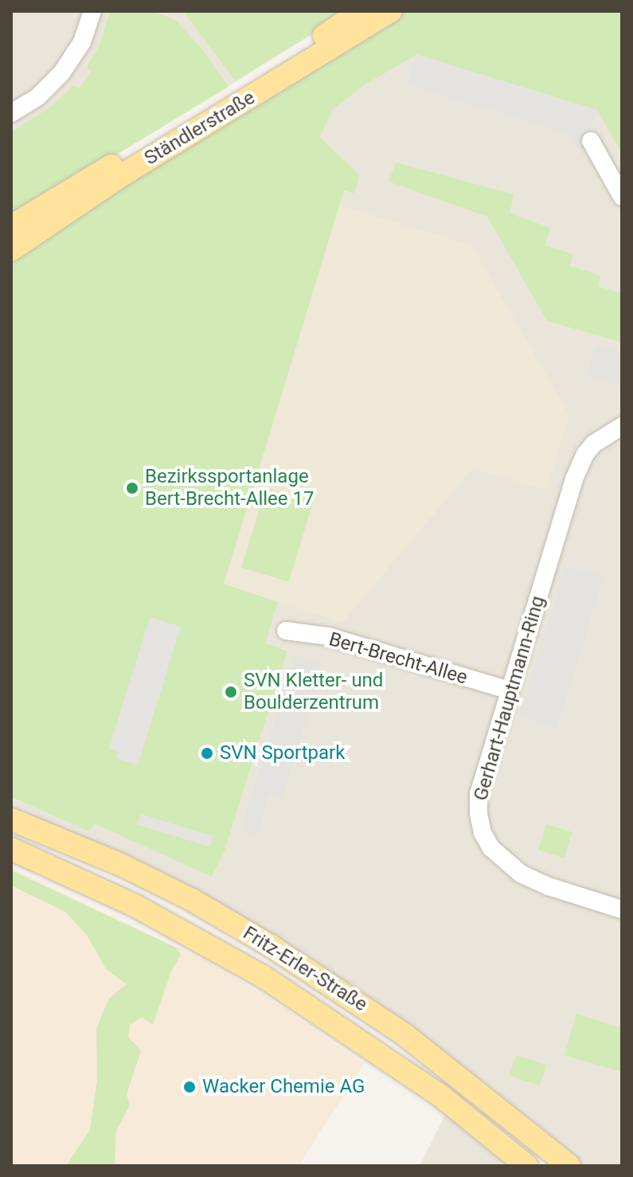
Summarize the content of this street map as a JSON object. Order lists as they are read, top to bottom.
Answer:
{
  "streets": {
    "main road": ["Ständlerstraße", "Fritz-Erler-Straße"],
    "street": ["Bert-Brecht-Allee", "Gerhart-Hauptmann-Ring"]
  },
  "crossings": [
    ["Bert-Brecht-Allee", "Gerhart-Hauptmann-Ring"]
  ],
  "places": [
    "Bezirkssportanlage Bert-Brecht-Allee 17",
    "SVN Kletter- und Boulderzentrum",
    "SVN Sportpark",
    "Wacker Chemie AG"
  ]
}
